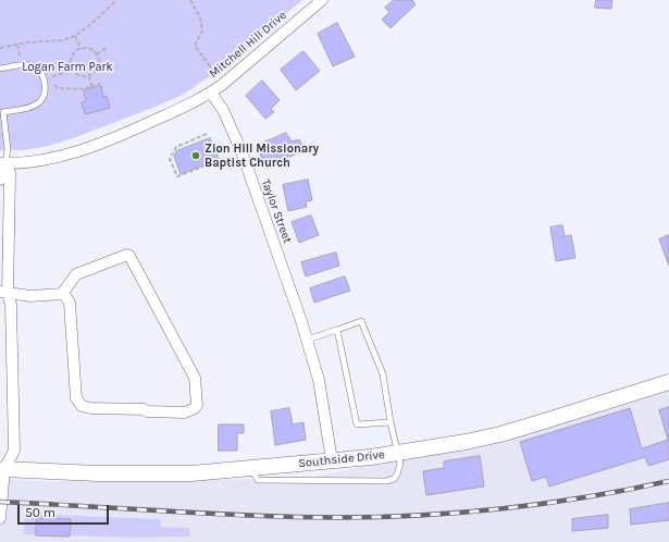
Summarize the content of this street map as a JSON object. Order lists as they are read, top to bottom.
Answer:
{
  "streets": {
    "street": ["Mitchell Hill Drive", "Taylor Street", "Southside Drive"]
  },
  "crossings": [
    ["Mitchell Hill Drive", "Taylor Street"],
    ["Taylor Street", "Southside Drive"]
  ],
  "parks": ["Logan Farm Park"],
  "places": ["Zion Hill Missionary Baptist Church"],
  "scale_bar": "50 m"
}
